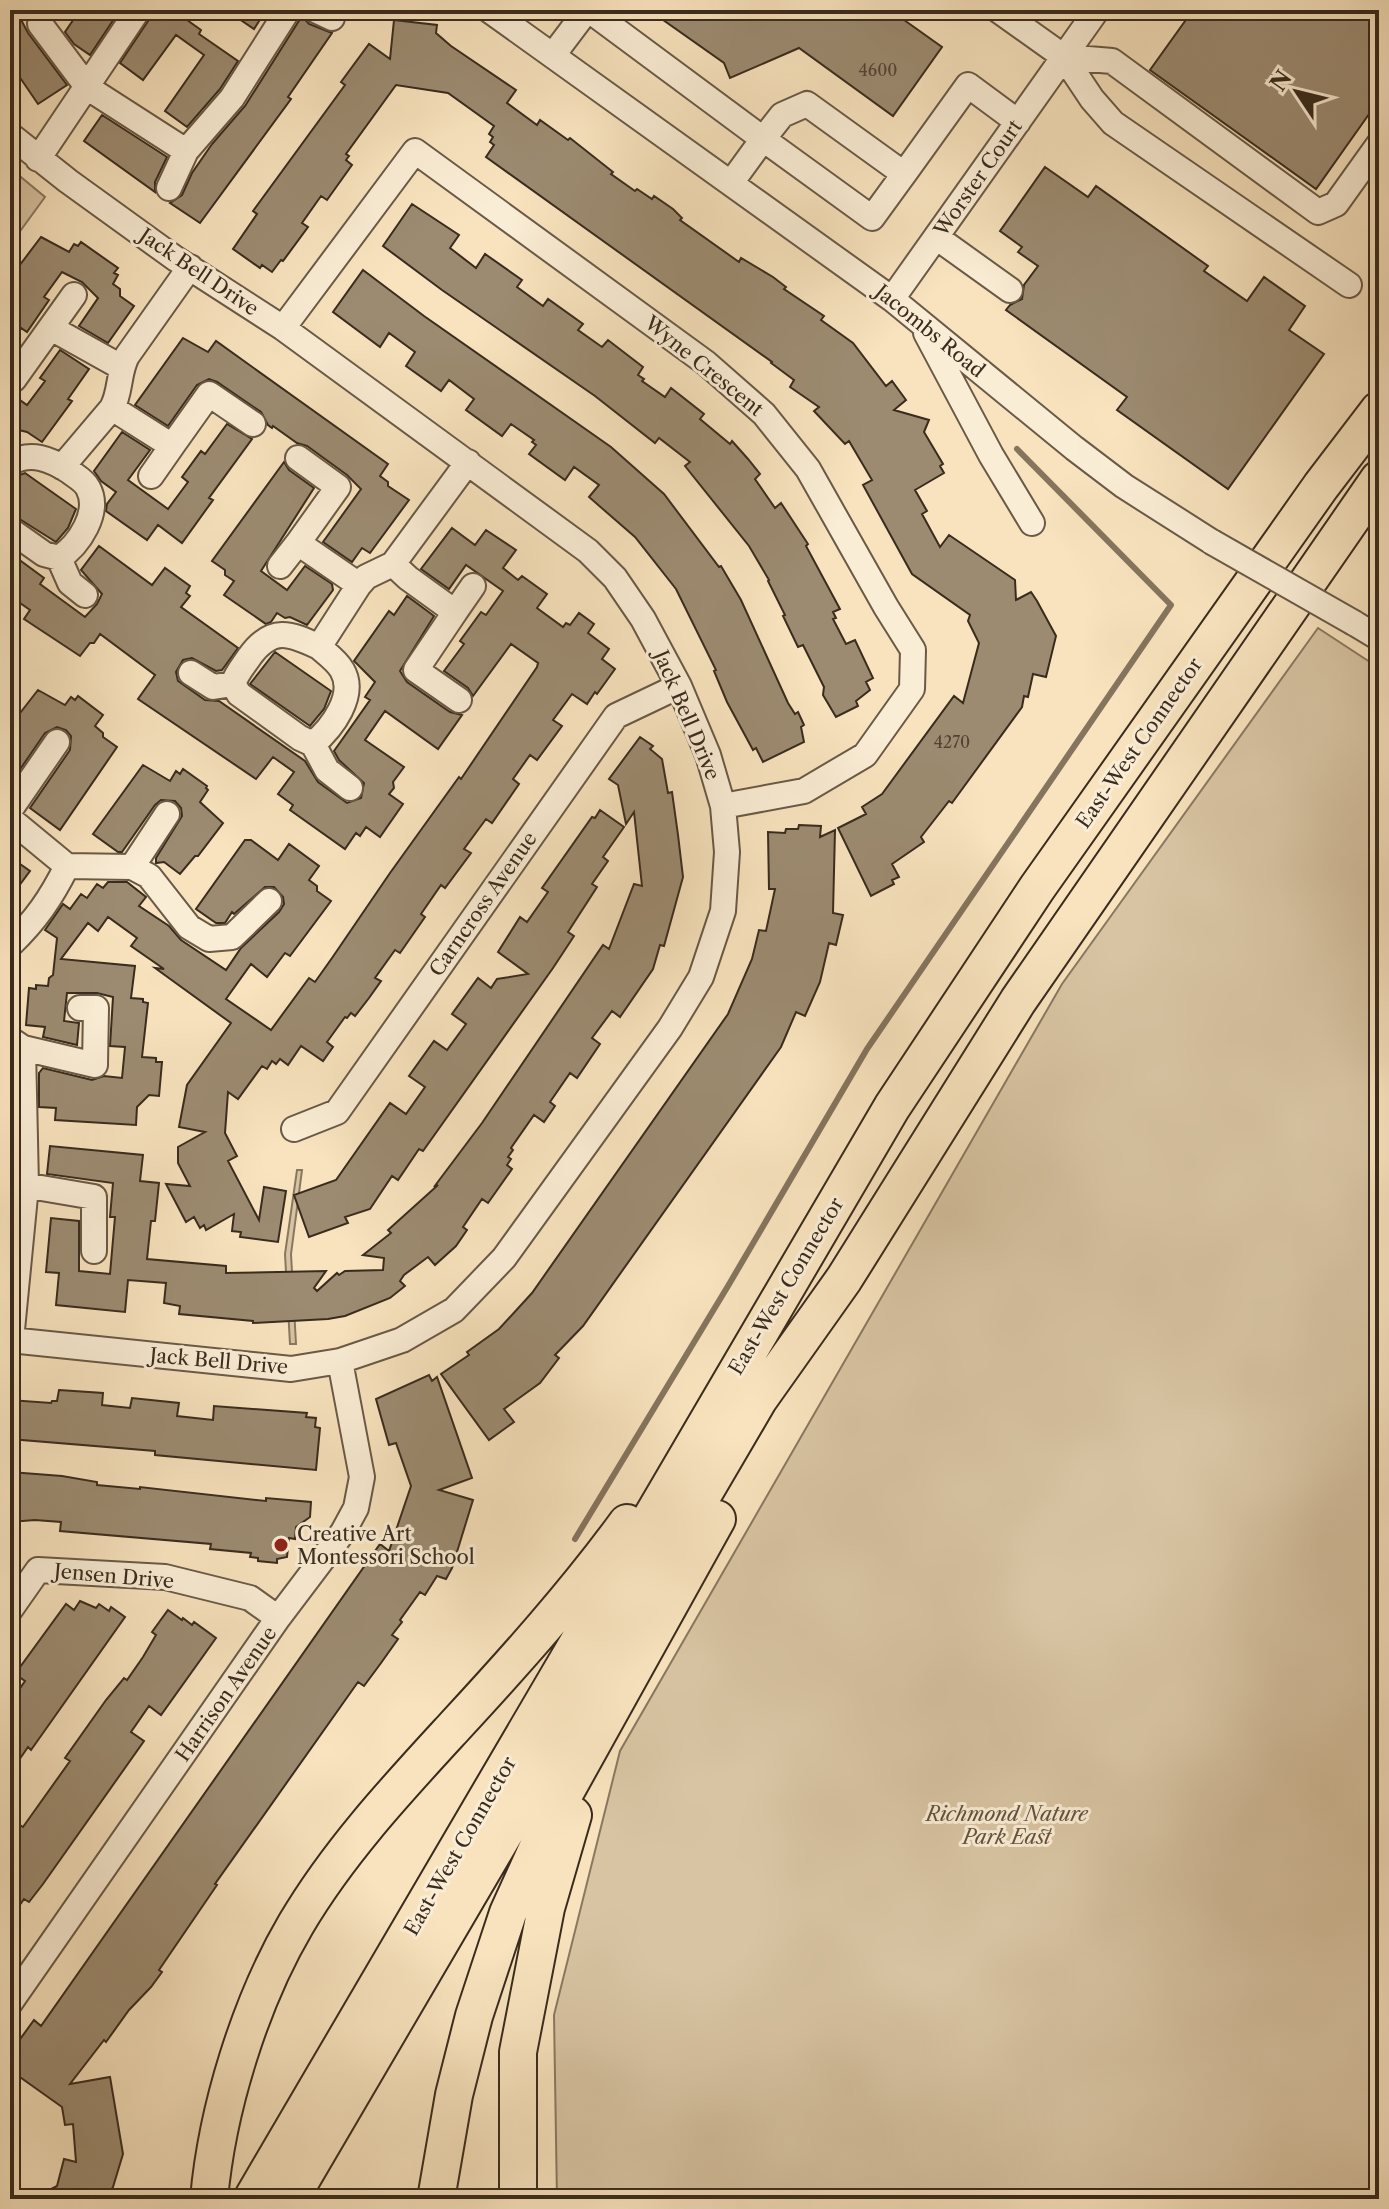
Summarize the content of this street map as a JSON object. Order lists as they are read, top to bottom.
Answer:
{
  "streets": {
    "highway": ["East-West Connector"],
    "street": [
      "Worster Court",
      "Jack Bell Drive",
      "Jacombs Road",
      "Wyne Crescent",
      "Carncross Avenue",
      "Jensen Drive",
      "Harrison Avenue"
    ]
  },
  "crossings": [
    ["Worster Court", "Jacombs Road"],
    ["Jack Bell Drive", "Wyne Crescent"],
    ["Jack Bell Drive", "Carncross Avenue"],
    ["Jack Bell Drive", "Harrison Avenue"],
    ["Jensen Drive", "Harrison Avenue"]
  ],
  "parks": ["Richmond Nature Park East"],
  "places": ["Creative Art Montessori School"],
  "house_numbers": ["4600", "4270"],
  "north": "top left"
}
